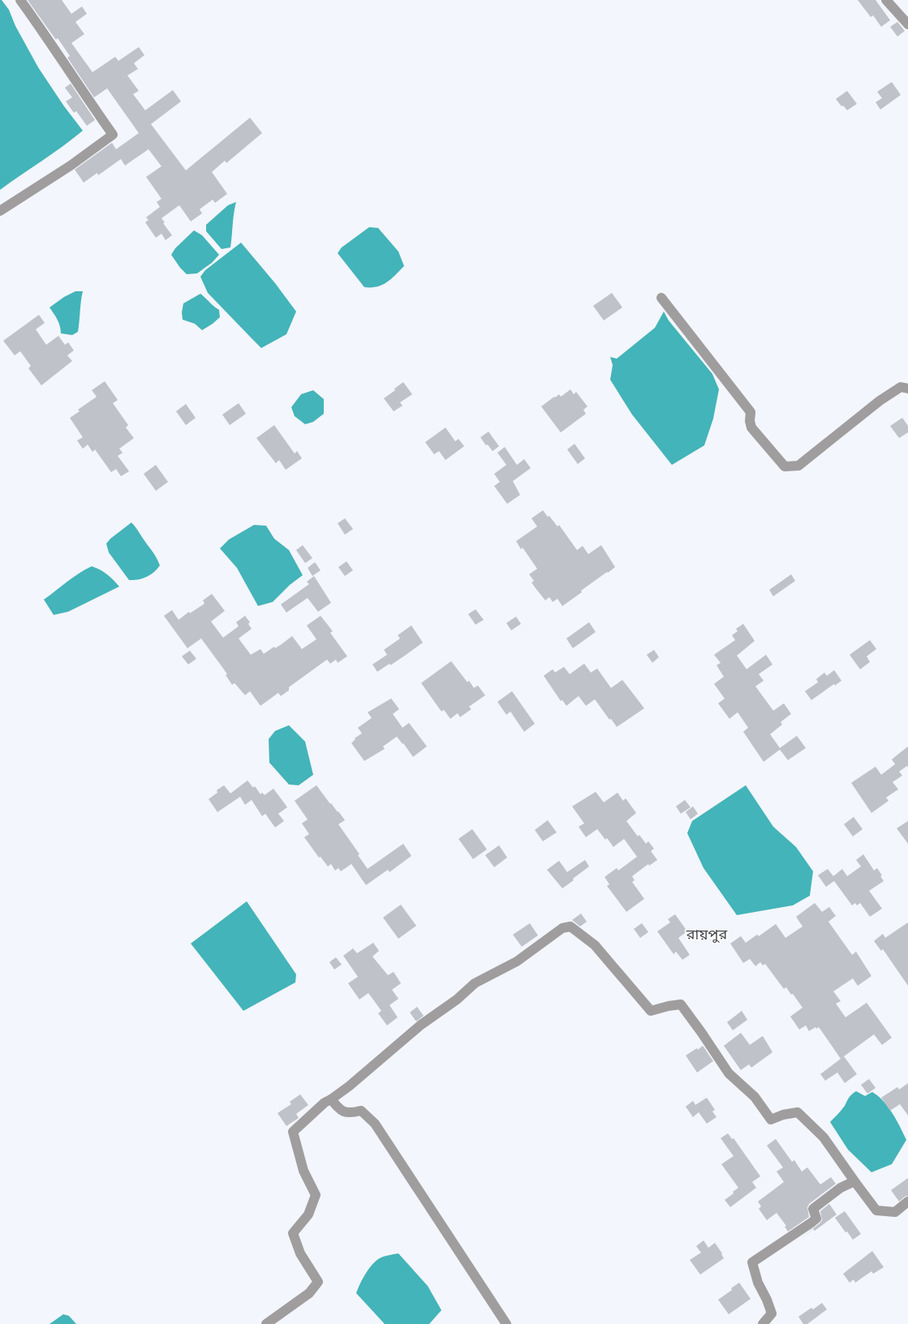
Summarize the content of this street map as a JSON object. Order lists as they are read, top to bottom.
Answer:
{
  "districts": ["রায়পুর"]
}
